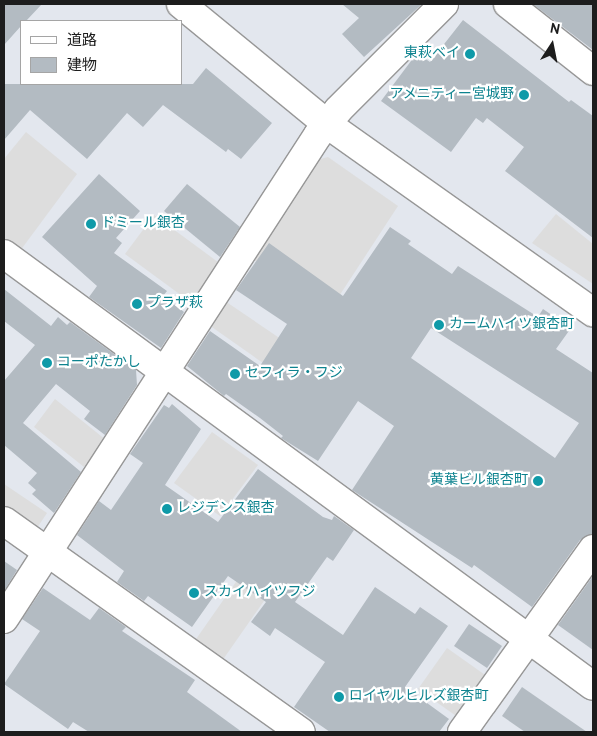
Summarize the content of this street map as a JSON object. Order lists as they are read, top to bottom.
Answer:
{
  "places": [
    "東萩ベイ",
    "アメニティー宮城野",
    "ドミール銀杏",
    "プラザ萩",
    "カームハイツ銀杏町",
    "コーポたかし",
    "セフィラ・フジ",
    "黄葉ビル銀杏町",
    "レジデンス銀杏",
    "スカイハイツフジ",
    "ロイヤルヒルズ銀杏町"
  ],
  "legend": ["道路", "建物"],
  "north": "top"
}
